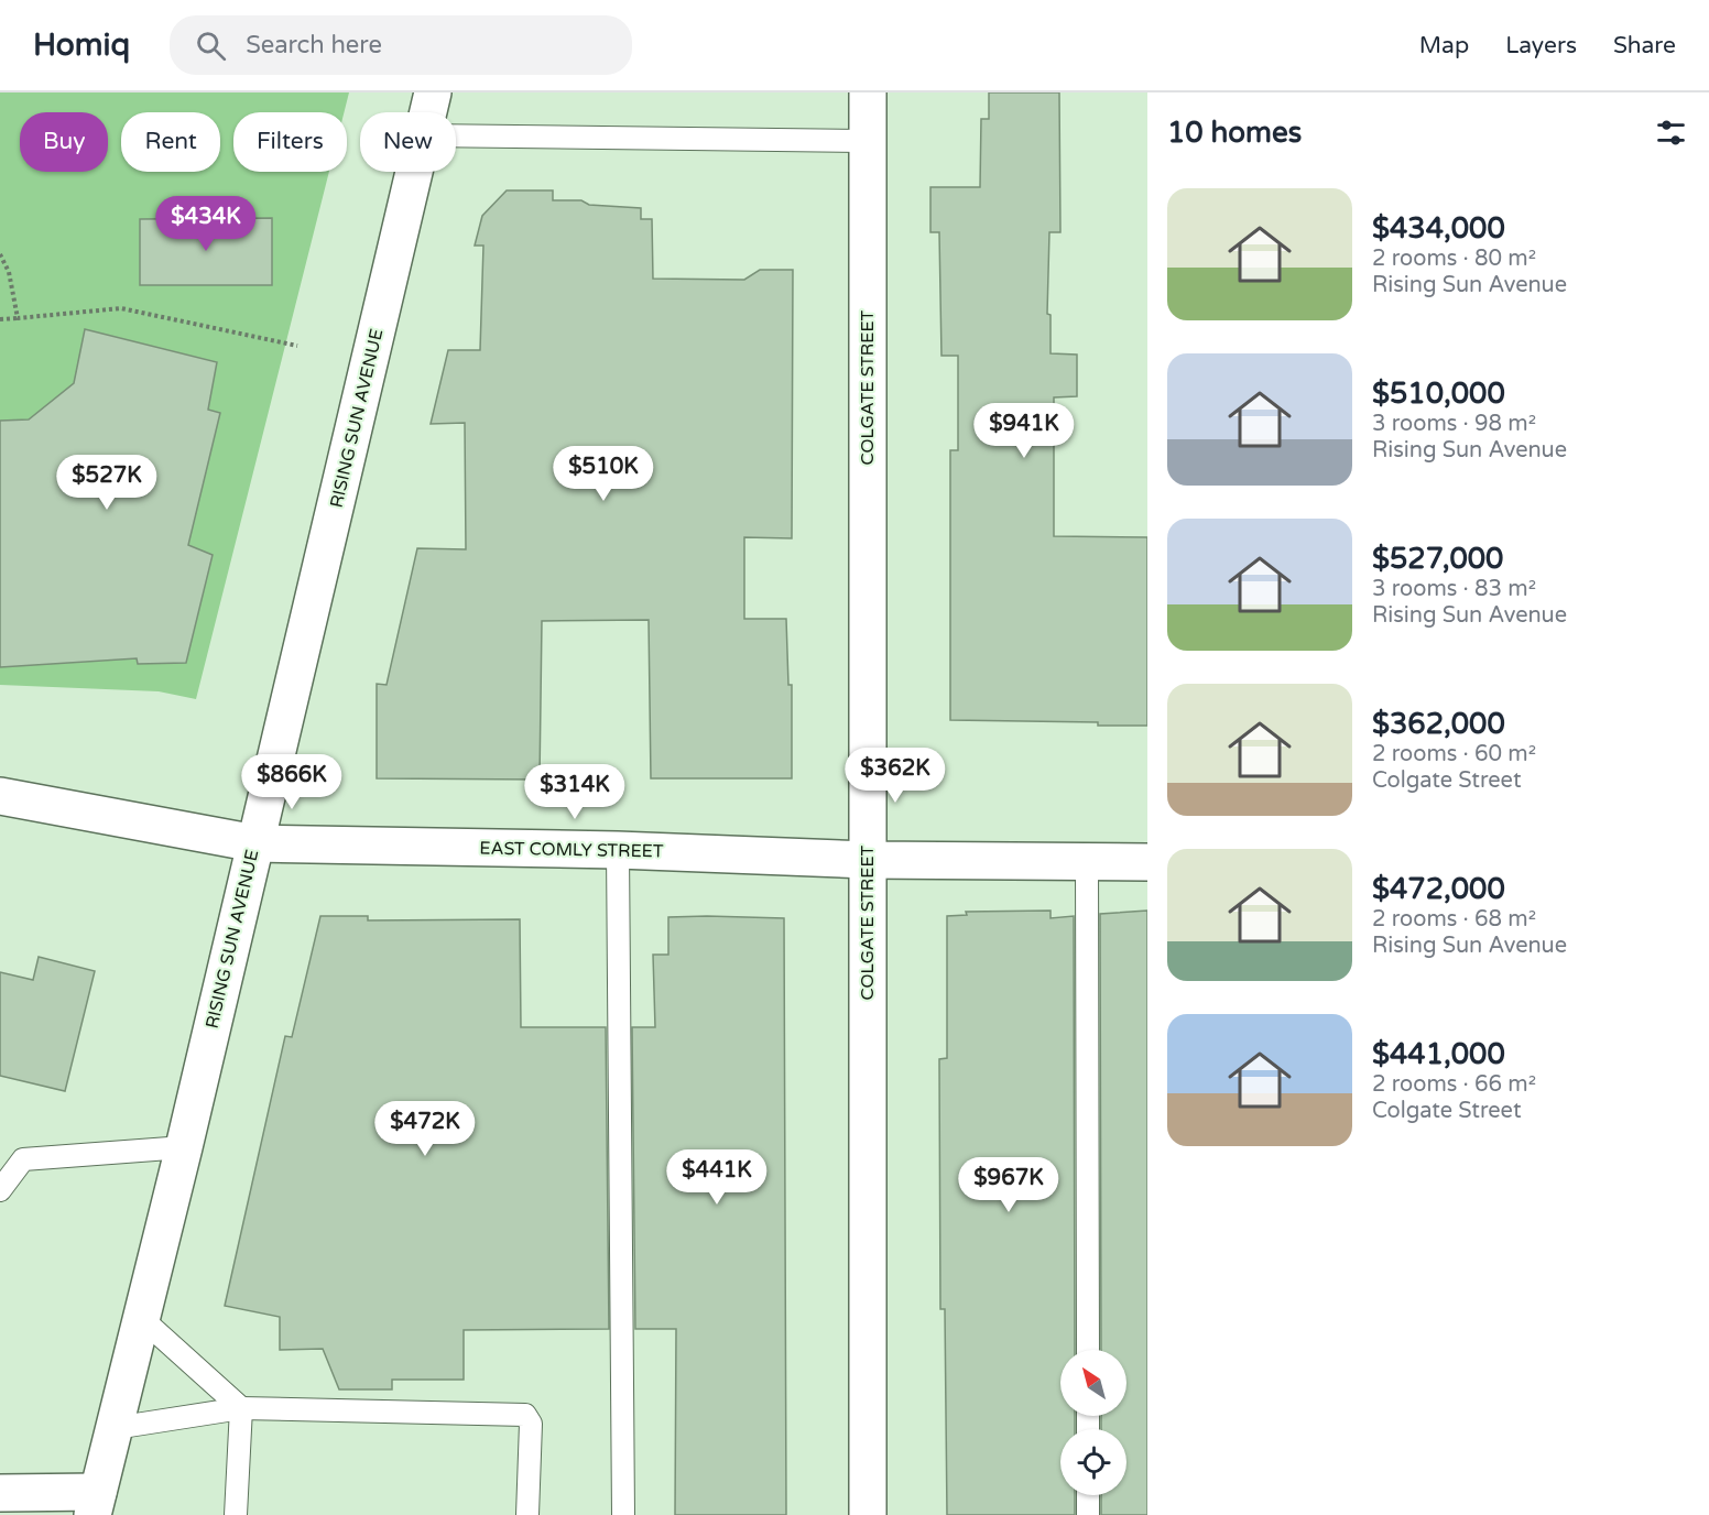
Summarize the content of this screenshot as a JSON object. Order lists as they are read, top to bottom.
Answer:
{
  "streets": {
    "street": ["COLGATE STREET", "RISING SUN AVENUE", "EAST COMLY STREET"]
  },
  "crossings": [
    ["COLGATE STREET", "EAST COMLY STREET"],
    ["RISING SUN AVENUE", "EAST COMLY STREET"]
  ],
  "north": "top left",
  "page": {
    "header": "Homiq",
    "search": "Search here",
    "nav": ["Map", "Layers", "Share"],
    "heading": "10 homes",
    "chip": [
      "Buy",
      "Rent",
      "Filters",
      "New"
    ],
    "list": [
      {
        "name": "$434,000",
        "note": "2 rooms · 80 m² · Rising Sun Avenue"
      },
      {
        "name": "$510,000",
        "note": "3 rooms · 98 m² · Rising Sun Avenue"
      },
      {
        "name": "$527,000",
        "note": "3 rooms · 83 m² · Rising Sun Avenue"
      },
      {
        "name": "$362,000",
        "note": "2 rooms · 60 m² · Colgate Street"
      },
      {
        "name": "$472,000",
        "note": "2 rooms · 68 m² · Rising Sun Avenue"
      },
      {
        "name": "$441,000",
        "note": "2 rooms · 66 m² · Colgate Street"
      }
    ],
    "price": [
      "$434K",
      "$941K",
      "$510K",
      "$527K",
      "$362K",
      "$866K",
      "$314K",
      "$472K",
      "$441K",
      "$967K"
    ]
  }
}
